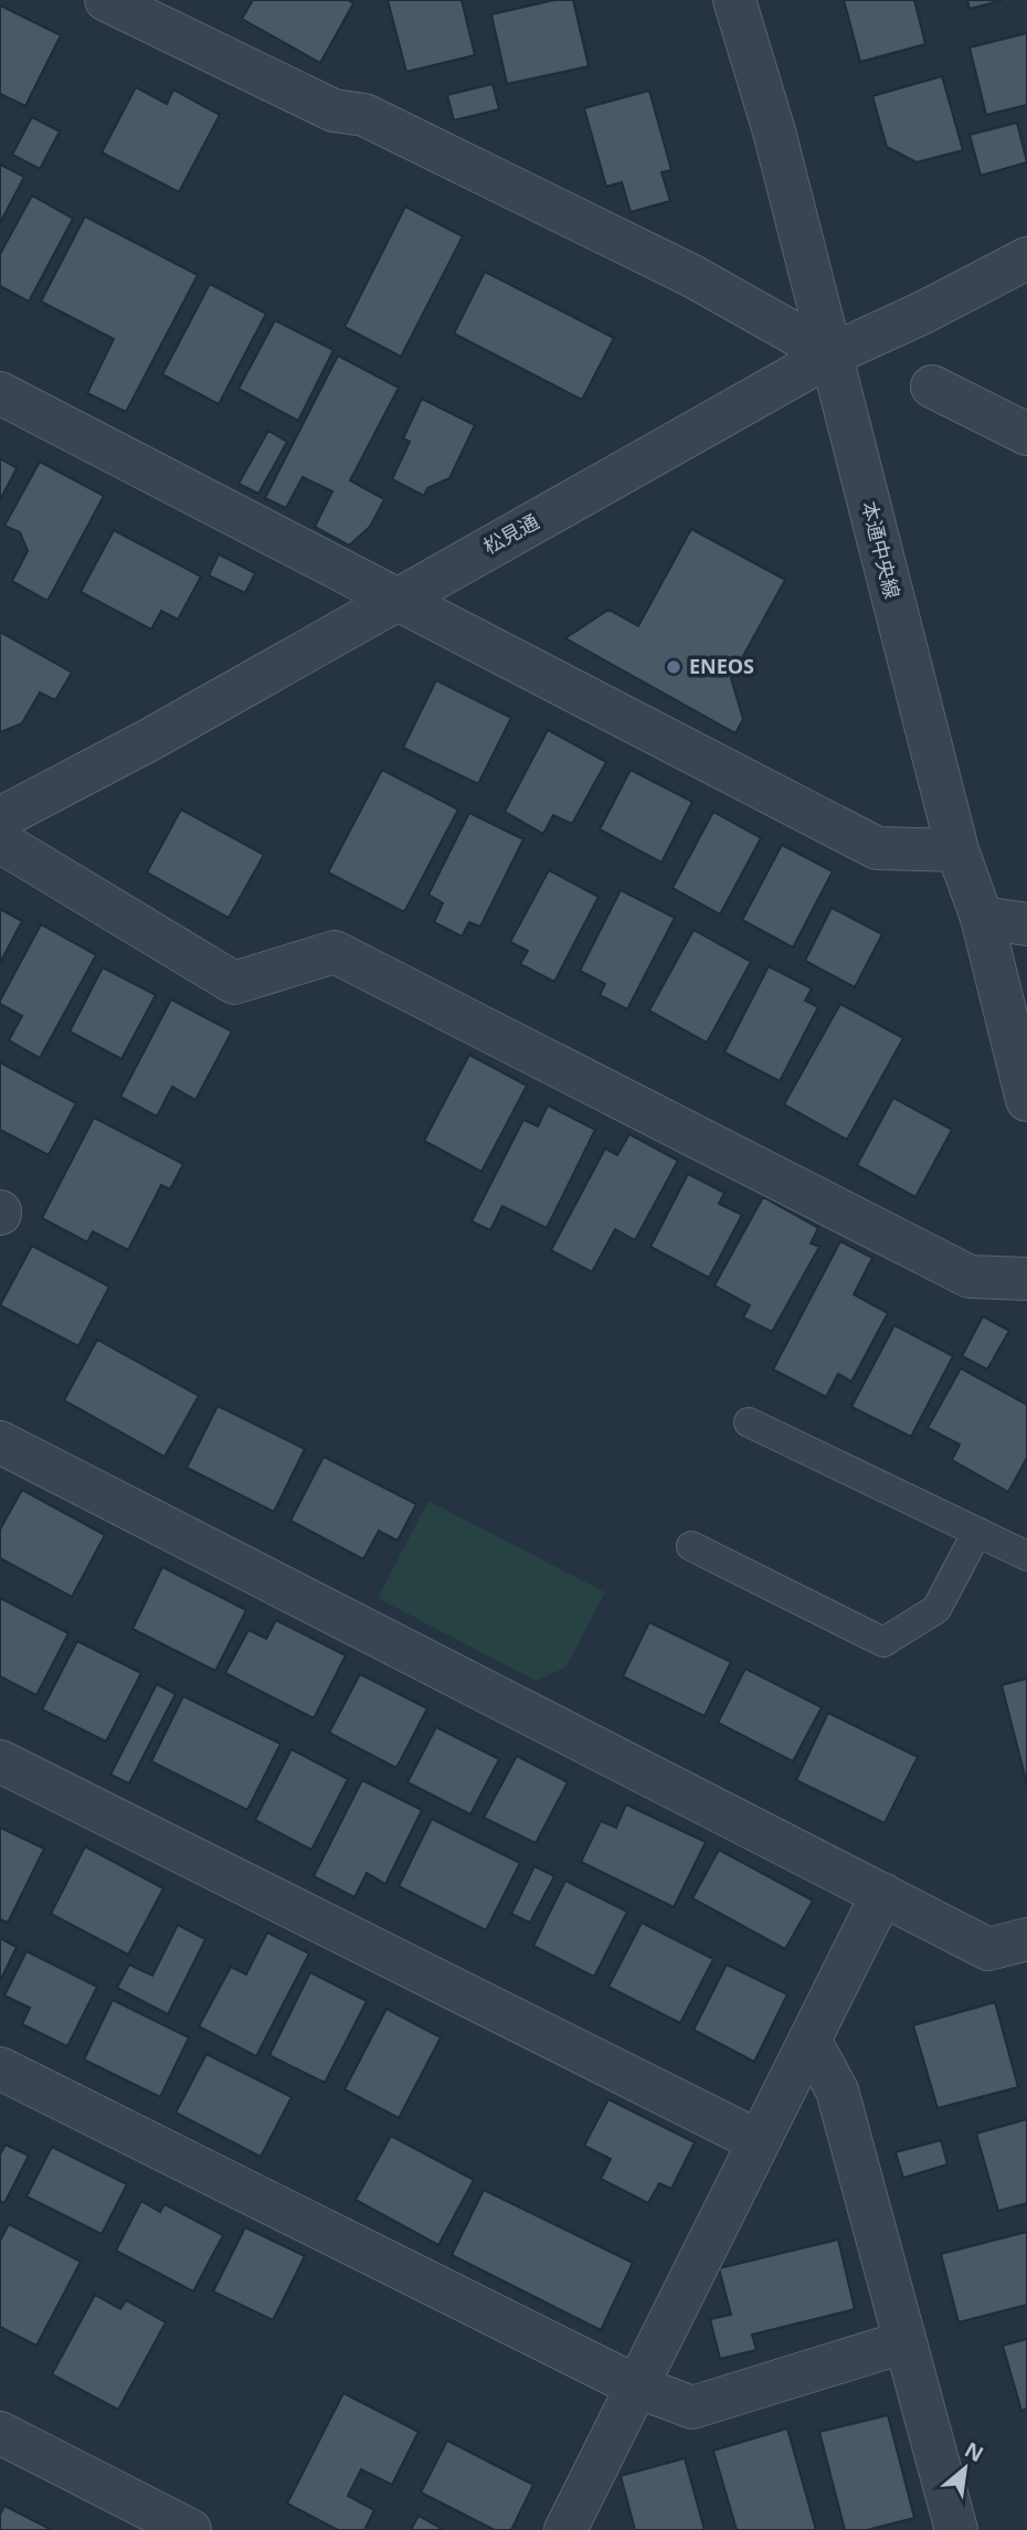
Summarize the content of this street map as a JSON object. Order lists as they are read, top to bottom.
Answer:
{
  "streets": {
    "street": ["松見通", "本通中央線"]
  },
  "crossings": [
    ["松見通", "本通中央線"]
  ],
  "places": ["ENEOS"],
  "north": "top right"
}
